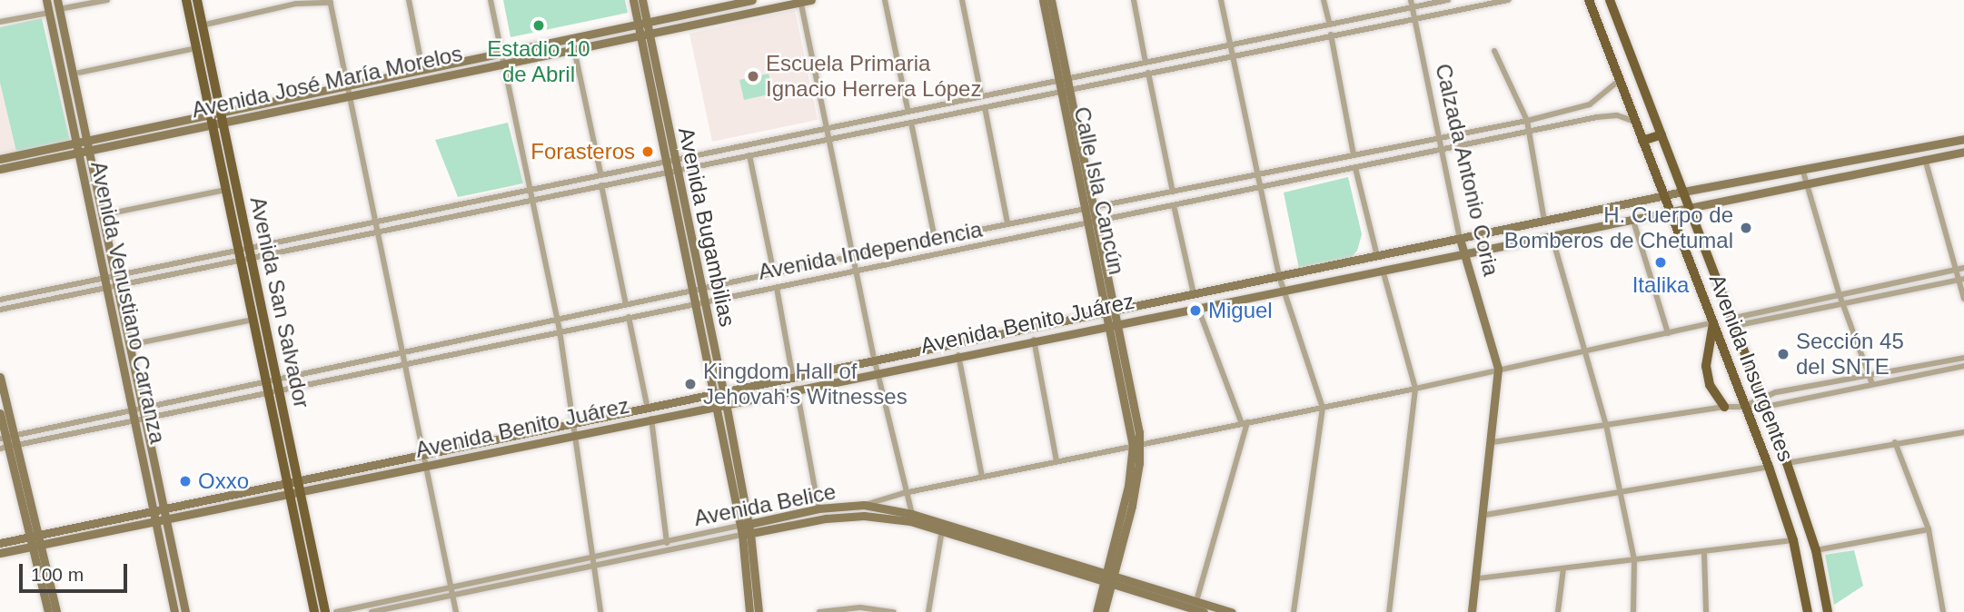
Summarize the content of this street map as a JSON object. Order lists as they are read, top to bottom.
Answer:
{
  "streets": {
    "main road": [
      "Avenida José María Morelos",
      "Calzada Antonio Coria",
      "Calle Isla Cancún",
      "Avenida Bugambilias",
      "Avenida Venustiano Carranza",
      "Avenida San Salvador",
      "Avenida Benito Juárez",
      "Avenida Insurgentes",
      "Avenida Belice"
    ],
    "street": ["Avenida Independencia"]
  },
  "crossings": [
    ["Avenida José María Morelos", "Avenida Bugambilias"],
    ["Avenida José María Morelos", "Avenida Venustiano Carranza"],
    ["Avenida José María Morelos", "Avenida San Salvador"],
    ["Calzada Antonio Coria", "Avenida Independencia"],
    ["Calzada Antonio Coria", "Avenida Benito Juárez"],
    ["Calle Isla Cancún", "Avenida Independencia"],
    ["Calle Isla Cancún", "Avenida Benito Juárez"],
    ["Calle Isla Cancún", "Avenida Belice"],
    ["Avenida Bugambilias", "Avenida Independencia"],
    ["Avenida Bugambilias", "Avenida Benito Juárez"],
    ["Avenida Bugambilias", "Avenida Belice"],
    ["Avenida Independencia", "Avenida Venustiano Carranza"],
    ["Avenida Independencia", "Avenida San Salvador"],
    ["Avenida Independencia", "Avenida Insurgentes"],
    ["Avenida Venustiano Carranza", "Avenida Benito Juárez"],
    ["Avenida San Salvador", "Avenida Benito Juárez"],
    ["Avenida Benito Juárez", "Avenida Insurgentes"]
  ],
  "places": [
    "Estadio 10 de Abril",
    "Escuela Primaria Ignacio Herrera López",
    "Forasteros",
    "H. Cuerpo de Bomberos de Chetumal",
    "Italika",
    "Miguel",
    "Sección 45 del SNTE",
    "Kingdom Hall of Jehovah's Witnesses",
    "Oxxo"
  ],
  "scale_bar": "100 m"
}
